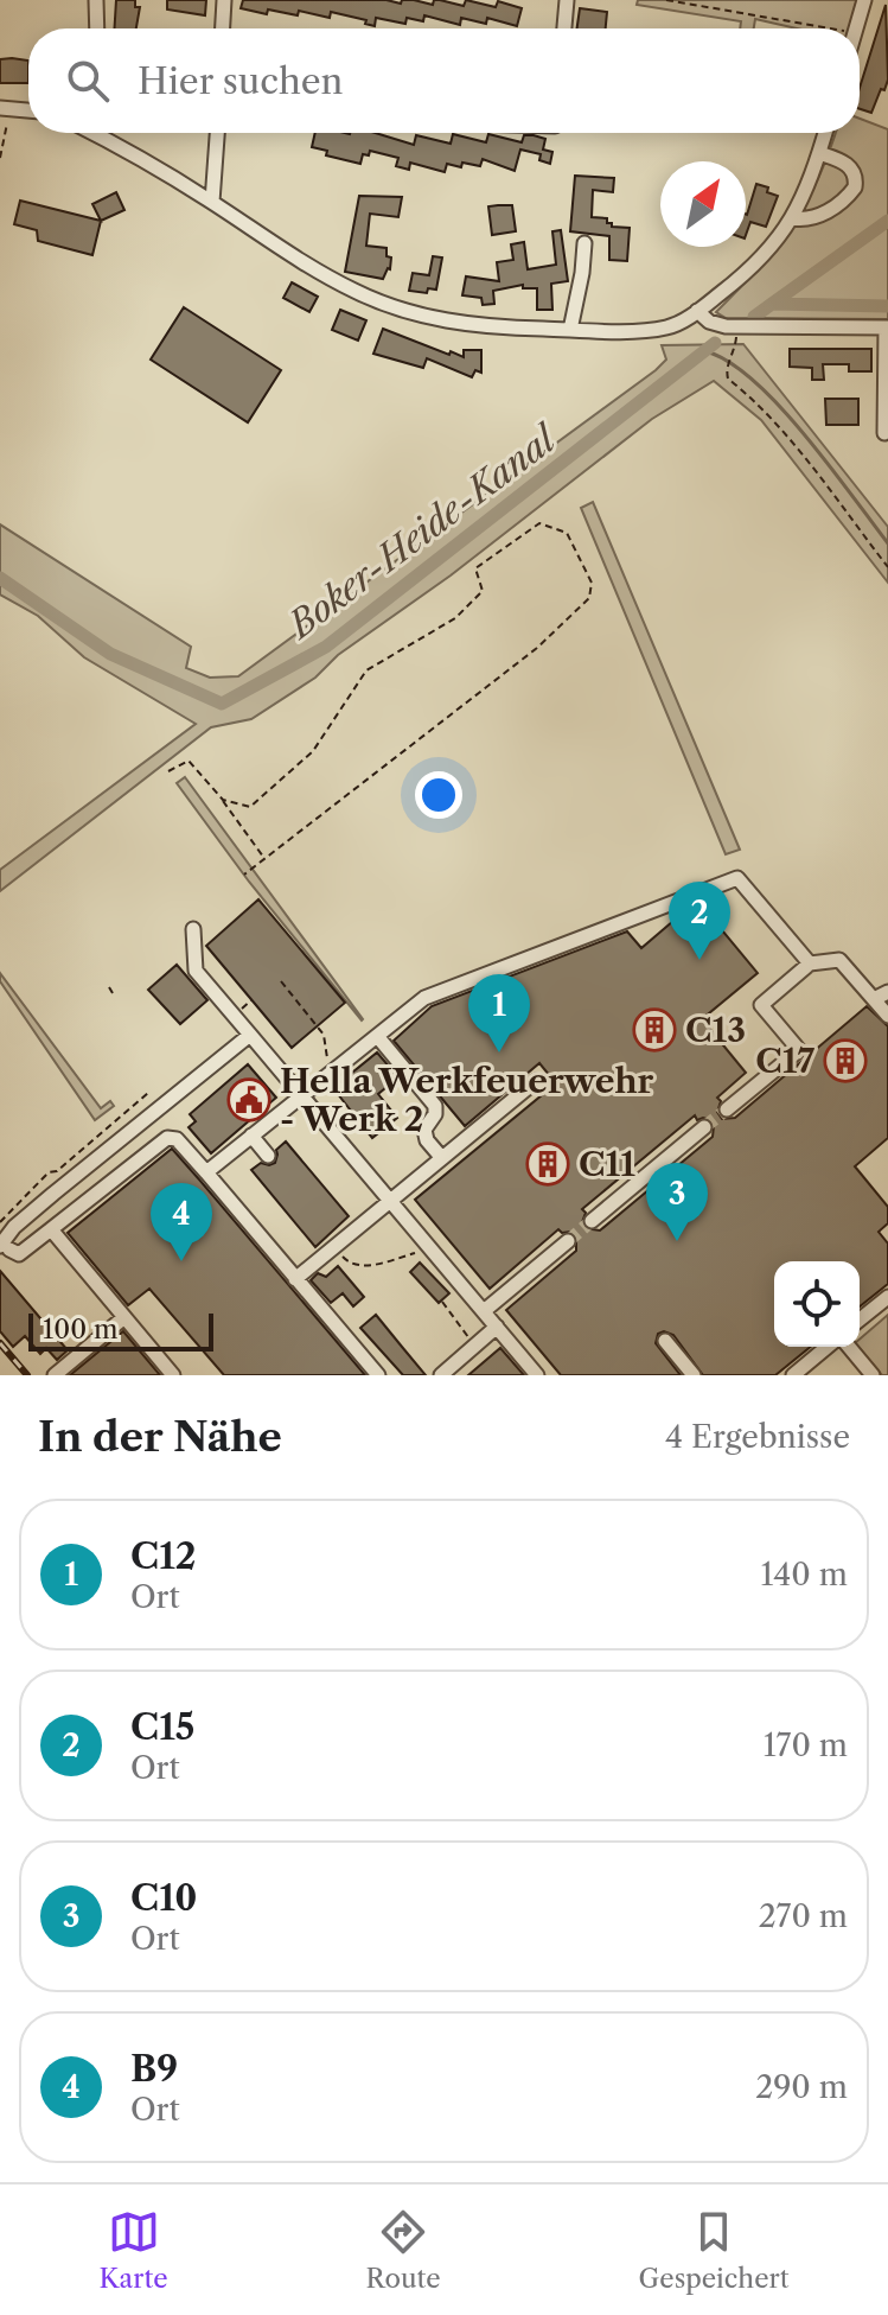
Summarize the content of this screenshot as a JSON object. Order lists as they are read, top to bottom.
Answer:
{
  "water": ["Boker-Heide-Kanal"],
  "places": {
    "building": ["C13", "C17", "C11"],
    "public building": ["Hella Werkfeuerwehr - Werk 2"]
  },
  "scale_bar": "100 m",
  "north": "top right",
  "page": {
    "search": "Hier suchen",
    "pins": [
      "2",
      "1",
      "3",
      "4"
    ],
    "scale": "100 m",
    "heading": ["In der Nähe", "4 Ergebnisse"],
    "list": [
      {
        "mark": "1",
        "name": "C12",
        "note": "Ort",
        "value": "140 m"
      },
      {
        "mark": "2",
        "name": "C15",
        "note": "Ort",
        "value": "170 m"
      },
      {
        "mark": "3",
        "name": "C10",
        "note": "Ort",
        "value": "270 m"
      },
      {
        "mark": "4",
        "name": "B9",
        "note": "Ort",
        "value": "290 m"
      }
    ],
    "nav": ["Karte", "Route", "Gespeichert"]
  }
}
